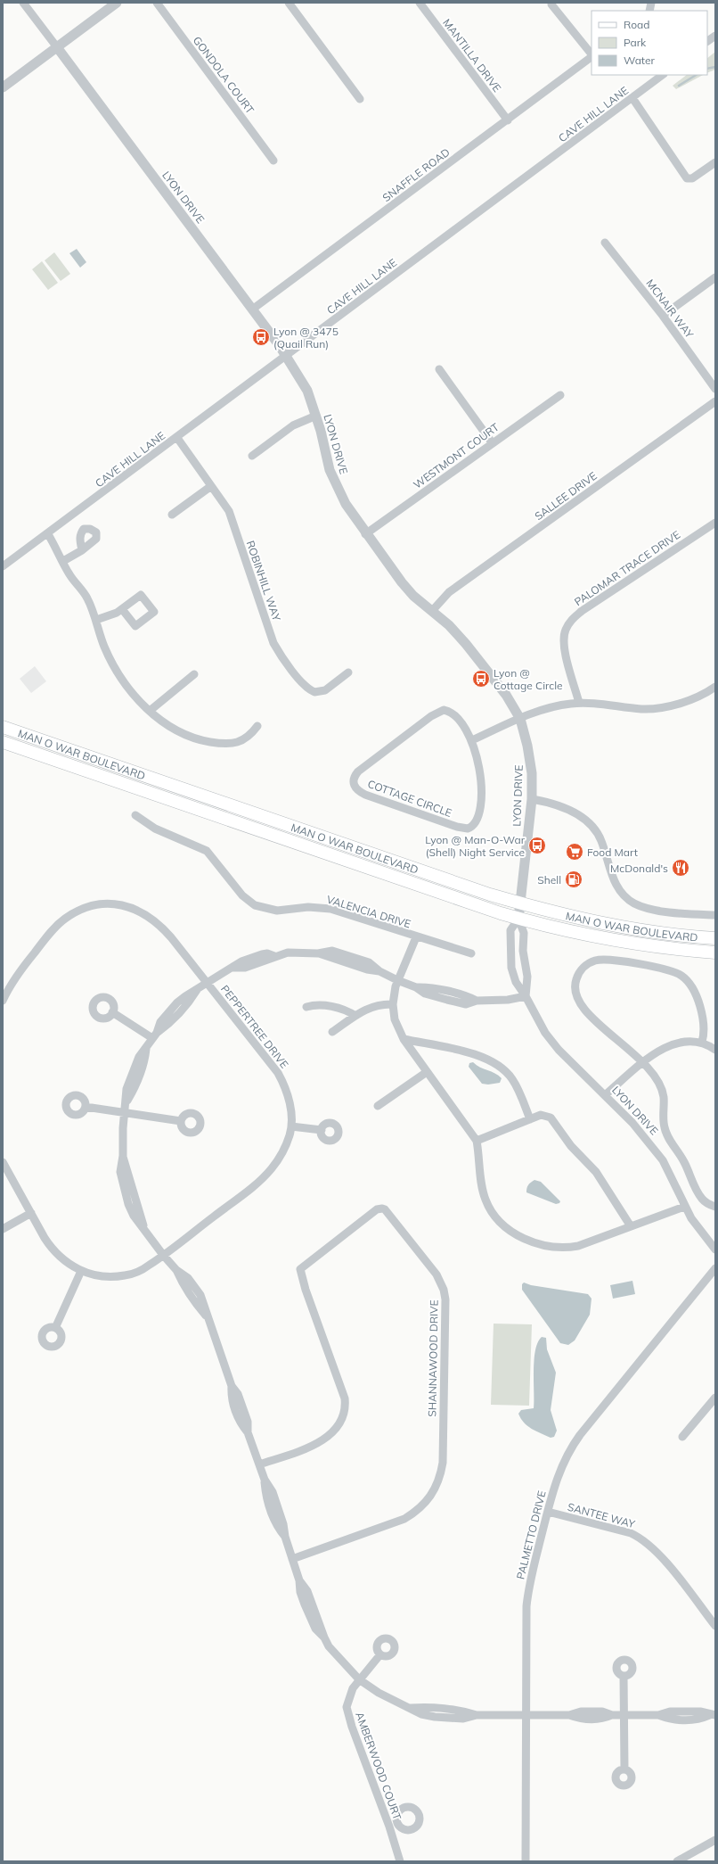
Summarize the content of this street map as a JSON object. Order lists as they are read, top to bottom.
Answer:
{
  "streets": {
    "main road": ["MAN O WAR BOULEVARD"],
    "street": [
      "MANTILLA DRIVE",
      "GONDOLA COURT",
      "CAVE HILL LANE",
      "SNAFFLE ROAD",
      "LYON DRIVE",
      "MCNAIR WAY",
      "WESTMONT COURT",
      "SALLEE DRIVE",
      "PALOMAR TRACE DRIVE",
      "ROBINHILL WAY",
      "COTTAGE CIRCLE",
      "VALENCIA DRIVE",
      "PEPPERTREE DRIVE",
      "SHANNAWOOD DRIVE",
      "SANTEE WAY",
      "PALMETTO DRIVE",
      "AMBERWOOD COURT"
    ]
  },
  "crossings": [
    ["MANTILLA DRIVE", "SNAFFLE ROAD"],
    ["CAVE HILL LANE", "LYON DRIVE"],
    ["CAVE HILL LANE", "ROBINHILL WAY"],
    ["SNAFFLE ROAD", "LYON DRIVE"],
    ["LYON DRIVE", "WESTMONT COURT"],
    ["LYON DRIVE", "SALLEE DRIVE"],
    ["LYON DRIVE", "MAN O WAR BOULEVARD"],
    ["SANTEE WAY", "PALMETTO DRIVE"]
  ],
  "places": {
    "bus stop": ["Lyon @ 3475 (Quail Run)", "Lyon @ Cottage Circle", "Lyon @ Man-O-War (Shell) Night Service"],
    "supermarket": ["Food Mart"],
    "restaurant": ["McDonald's"],
    "fuel station": ["Shell"]
  },
  "legend": ["Road", "Park", "Water"]
}
